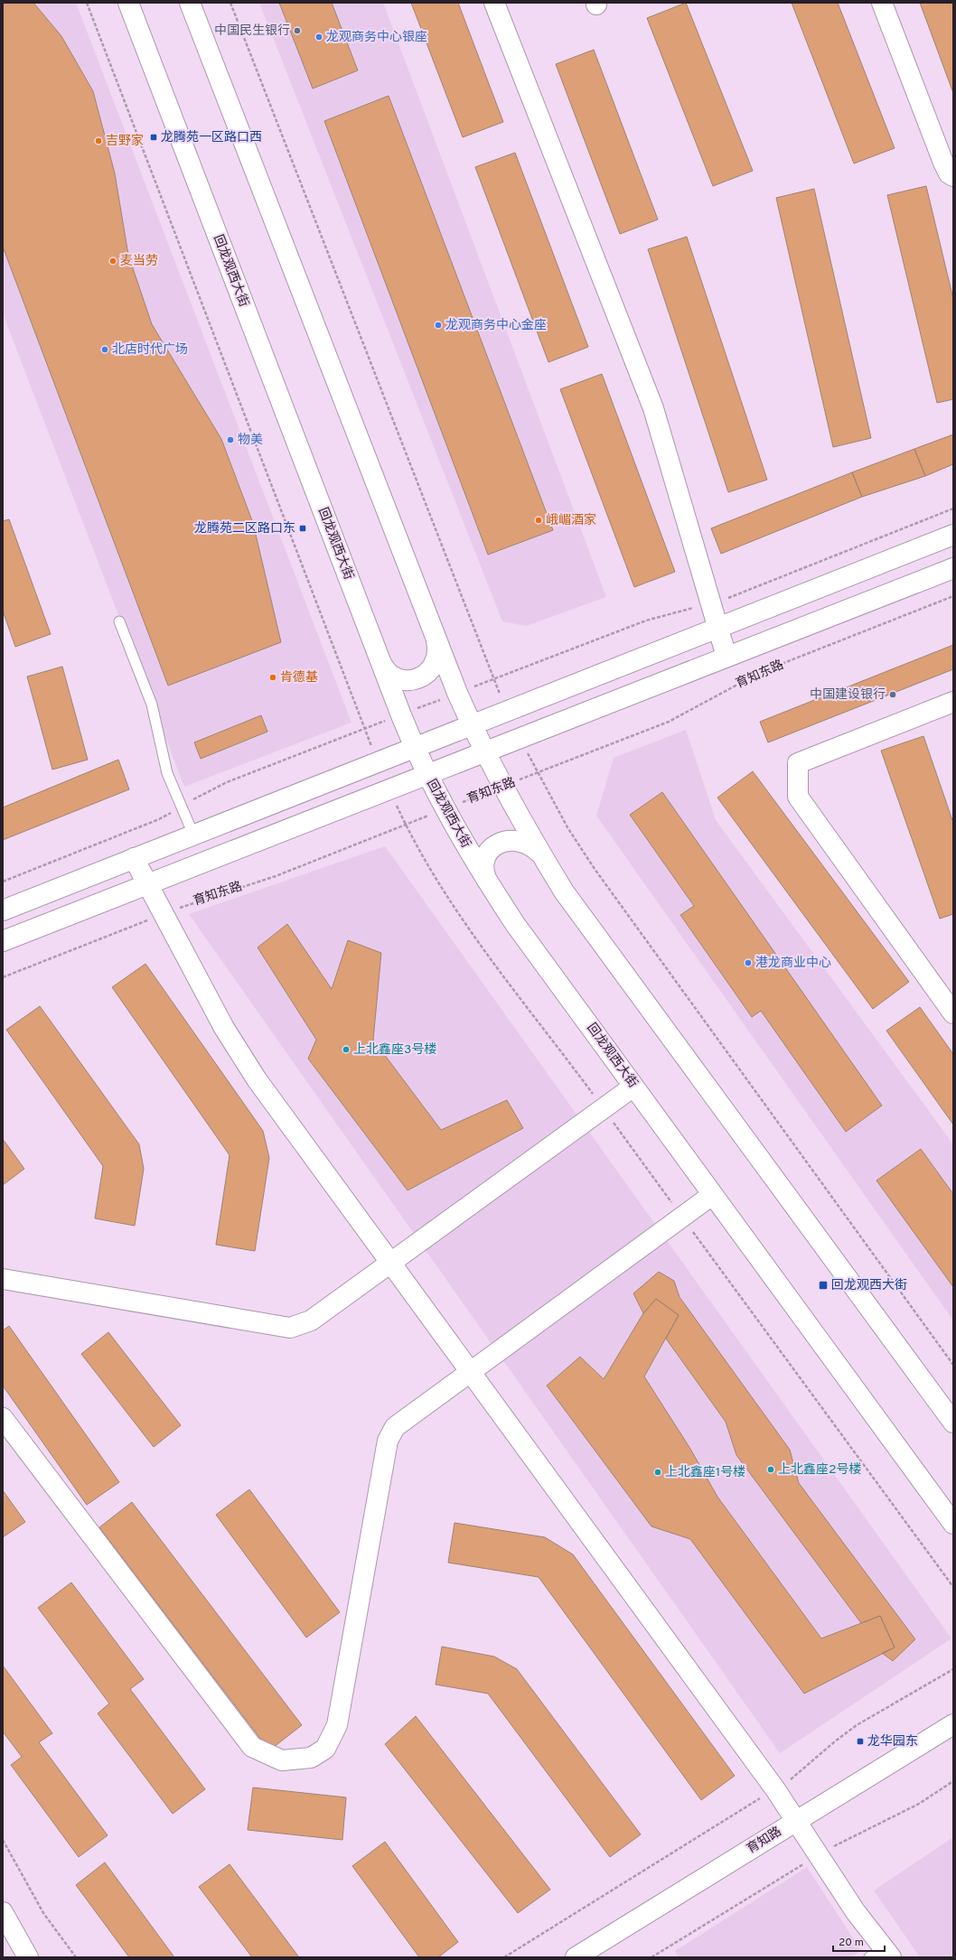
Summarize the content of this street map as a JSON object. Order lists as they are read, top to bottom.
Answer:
{
  "streets": {
    "main road": ["回龙观西大街", "育知路"],
    "path": ["育知东路"]
  },
  "crossings": [
    ["回龙观西大街", "育知东路"]
  ],
  "places": {
    "other": [
      "中国民生银行",
      "龙观商务中心银座",
      "吉野家",
      "麦当劳",
      "龙观商务中心金座",
      "北店时代广场",
      "物美",
      "峨嵋酒家",
      "肯德基",
      "中国建设银行",
      "港龙商业中心",
      "上北鑫座3号楼",
      "上北鑫座2号楼",
      "上北鑫座1号楼"
    ],
    "transit": [
      "龙腾苑一区路口西",
      "龙腾苑二区路口东",
      "回龙观西大街",
      "龙华园东"
    ]
  },
  "scale_bar": "20 m"
}
